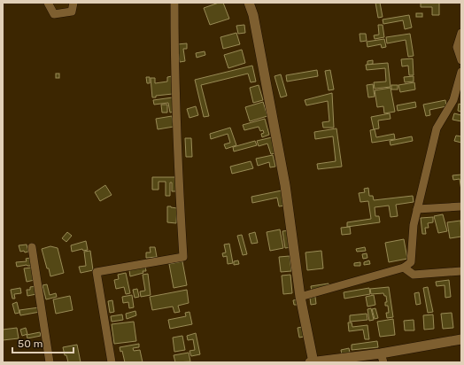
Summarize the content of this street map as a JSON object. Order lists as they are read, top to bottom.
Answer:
{
  "scale_bar": "50 m"
}
